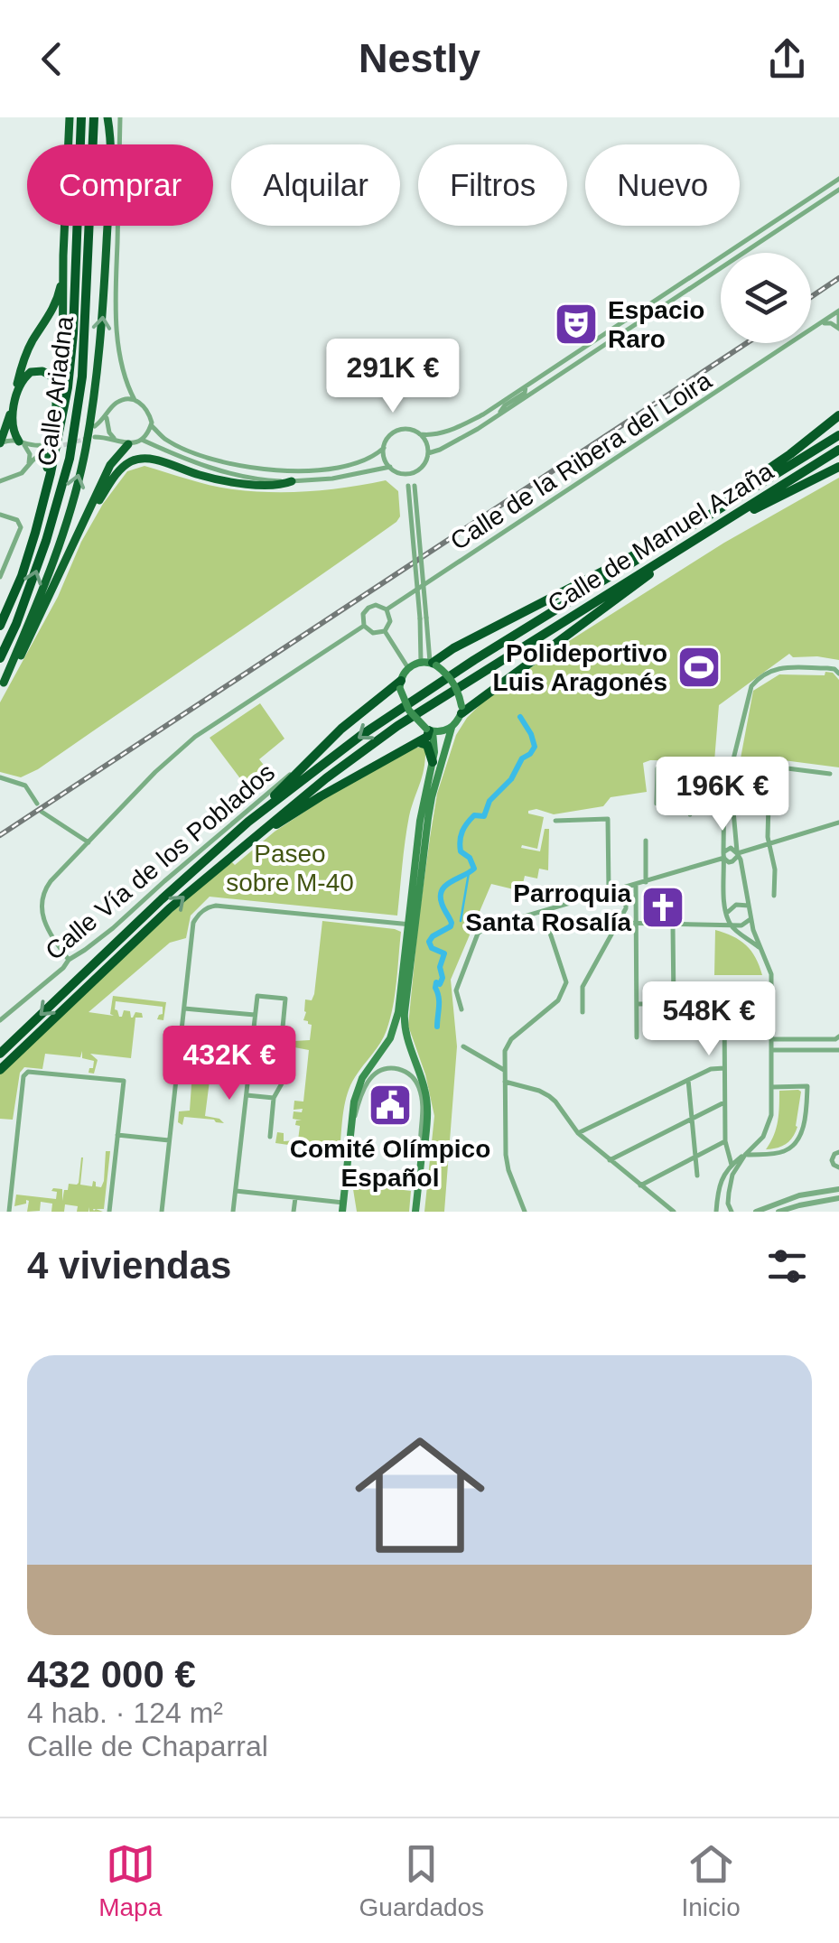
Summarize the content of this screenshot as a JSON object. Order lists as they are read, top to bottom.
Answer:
{
  "streets": {
    "highway": ["Calle Ariadna", "Calle de Manuel Azaña"],
    "street": ["Calle de la Ribera del Loira", "Calle Vía de los Poblados"]
  },
  "parks": ["Paseo sobre M-40"],
  "places": {
    "theatre": ["Espacio Raro"],
    "sports": ["Polideportivo Luis Aragonés"],
    "church": ["Parroquia Santa Rosalía"],
    "public building": ["Comité Olímpico Español"]
  },
  "page": {
    "header": "Nestly",
    "chip": [
      "Comprar",
      "Alquilar",
      "Filtros",
      "Nuevo"
    ],
    "price": [
      "291K €",
      "196K €",
      "548K €",
      "432K €"
    ],
    "heading": "4 viviendas",
    "list": [
      {
        "name": "432 000 €",
        "note": "4 hab. · 124 m² · Calle de Chaparral"
      }
    ],
    "tabs": ["Mapa", "Guardados", "Inicio"]
  }
}
